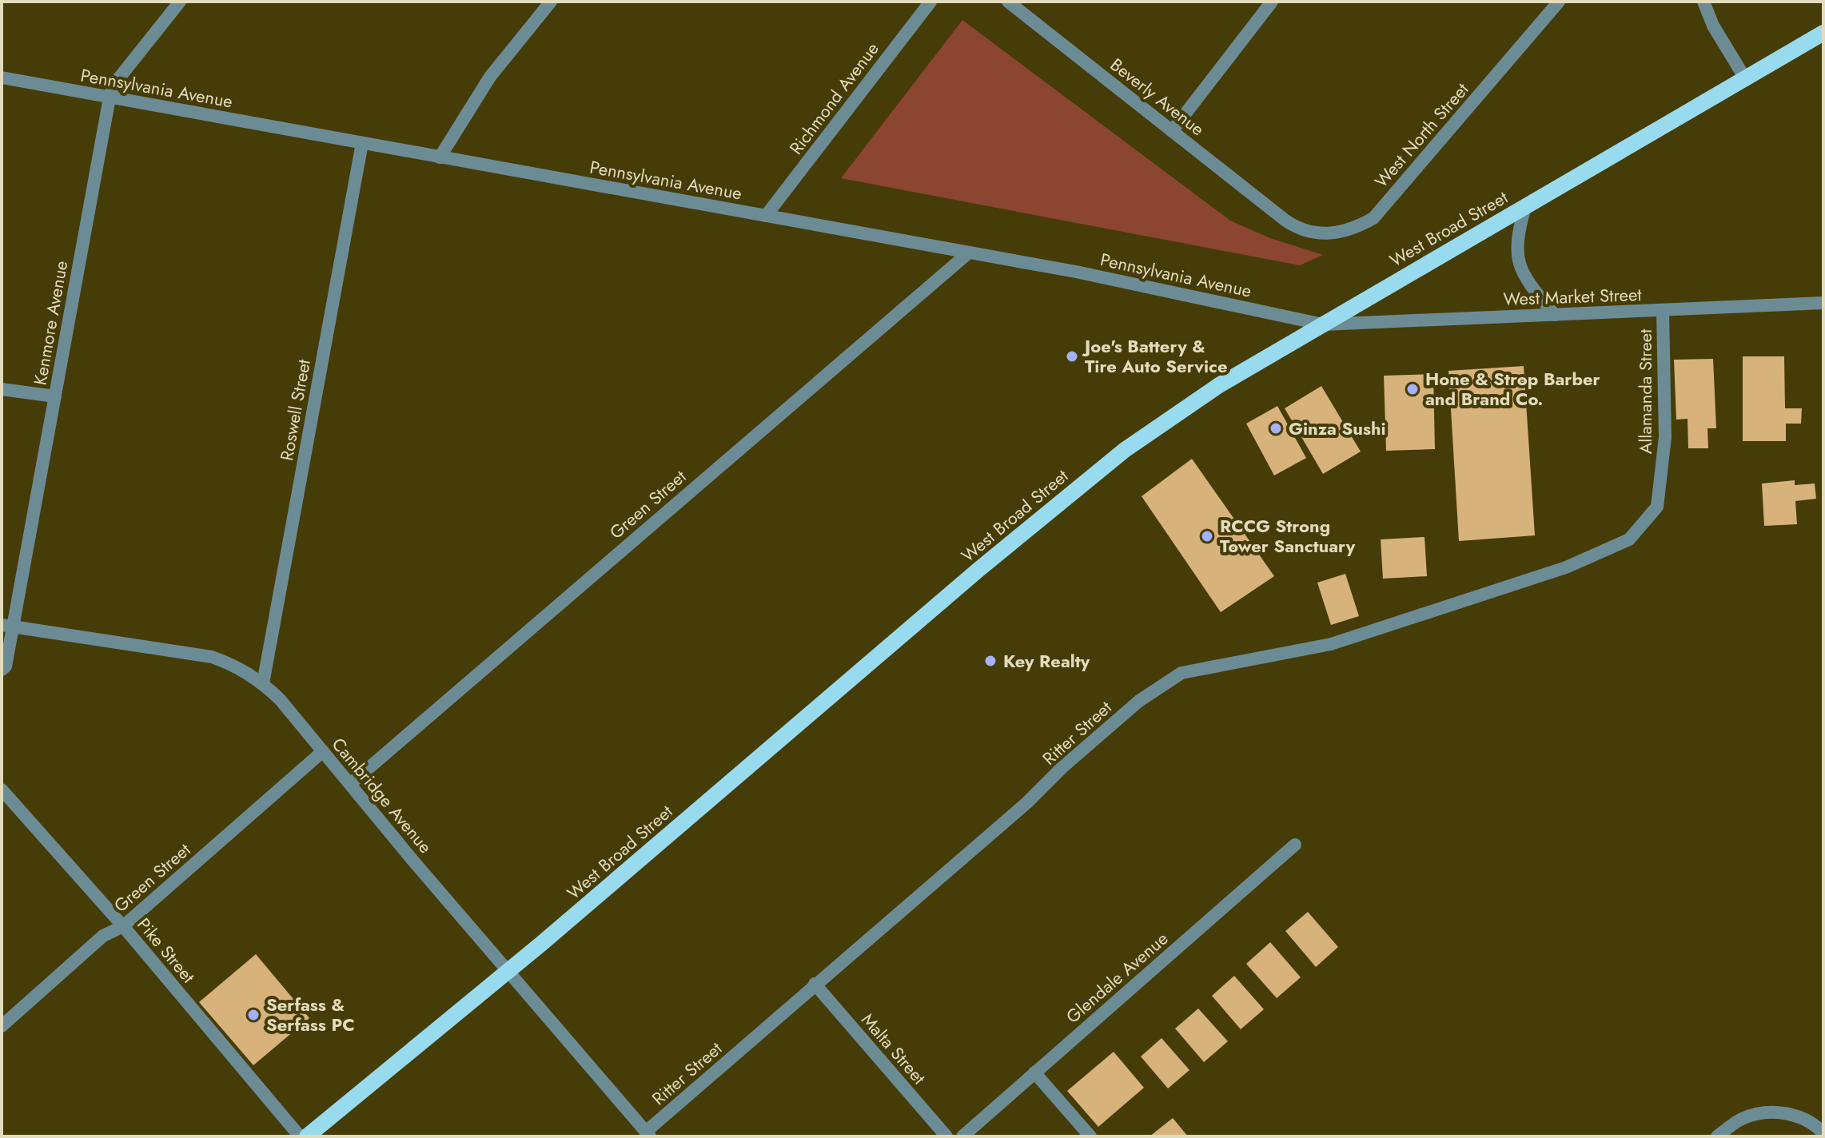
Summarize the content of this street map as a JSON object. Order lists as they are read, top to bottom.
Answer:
{
  "streets": {
    "main road": ["West Broad Street"],
    "street": [
      "Pennsylvania Avenue",
      "Beverly Avenue",
      "Richmond Avenue",
      "West North Street",
      "West Market Street",
      "Kenmore Avenue",
      "Allamanda Street",
      "Roswell Street",
      "Green Street",
      "Ritter Street",
      "Cambridge Avenue",
      "Pike Street",
      "Glendale Avenue",
      "Malta Street"
    ]
  },
  "crossings": [
    ["Pennsylvania Avenue", "Richmond Avenue"],
    ["Pennsylvania Avenue", "West Broad Street"],
    ["Pennsylvania Avenue", "West Market Street"],
    ["Pennsylvania Avenue", "Kenmore Avenue"],
    ["Pennsylvania Avenue", "Roswell Street"],
    ["Pennsylvania Avenue", "Green Street"],
    ["Beverly Avenue", "West North Street"],
    ["West Broad Street", "West Market Street"],
    ["West Broad Street", "Cambridge Avenue"],
    ["West Market Street", "Allamanda Street"],
    ["Kenmore Avenue", "Cambridge Avenue"],
    ["Allamanda Street", "Ritter Street"],
    ["Roswell Street", "Cambridge Avenue"],
    ["Green Street", "Cambridge Avenue"],
    ["Green Street", "Pike Street"],
    ["Ritter Street", "Cambridge Avenue"],
    ["Ritter Street", "Malta Street"]
  ],
  "places": [
    "Joe's Battery & Tire Auto Service",
    "Hone & Strop Barber and Brand Co.",
    "Ginza Sushi",
    "RCCG Strong Tower Sanctuary",
    "Key Realty",
    "Serfass & Serfass PC"
  ]
}
